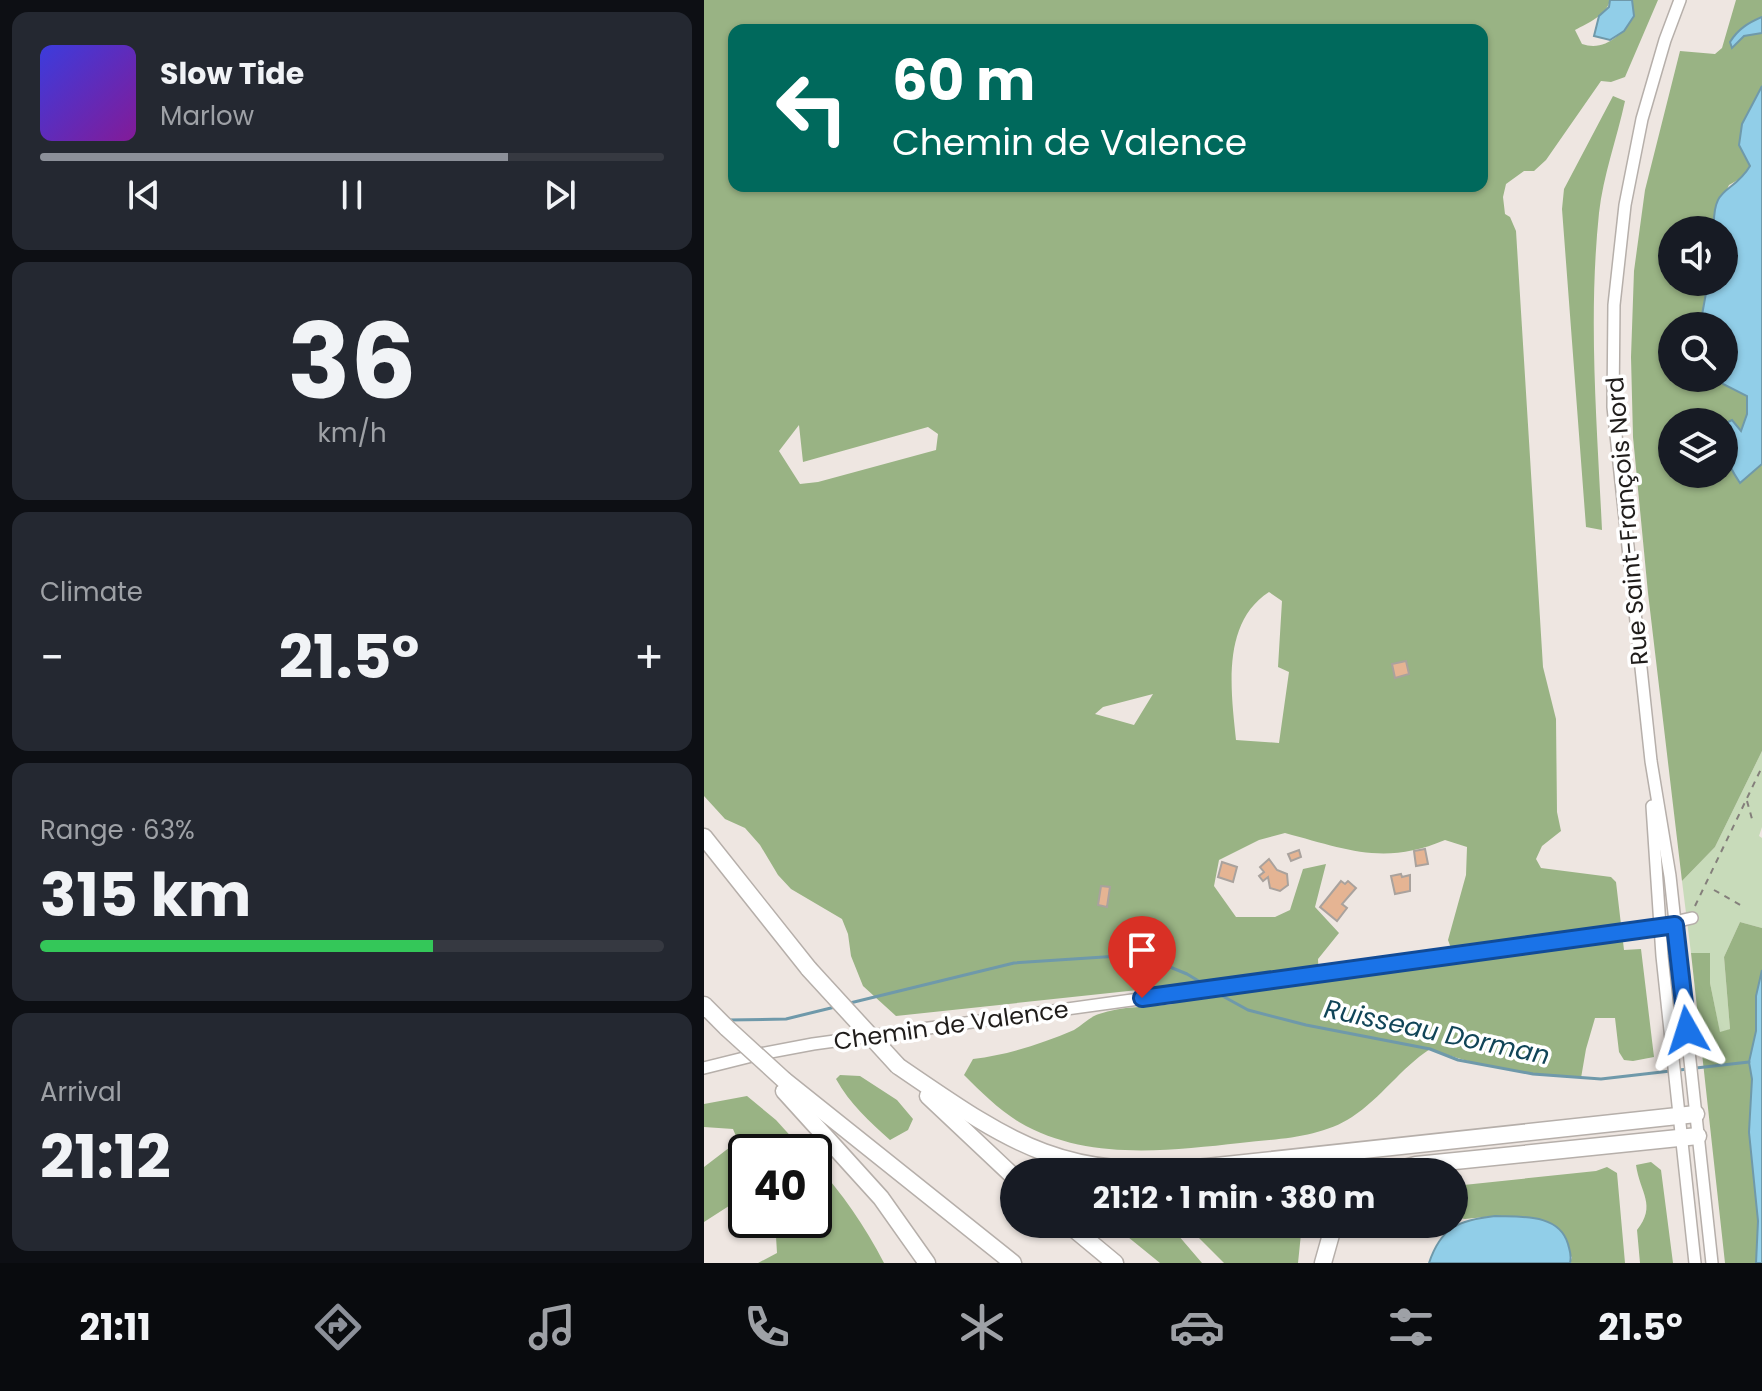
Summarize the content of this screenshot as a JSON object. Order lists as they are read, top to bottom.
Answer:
{
  "streets": {
    "street": ["Rue Saint-François Nord", "Chemin de Valence"]
  },
  "crossings": [
    ["Rue Saint-François Nord", "Chemin de Valence"]
  ],
  "water": ["Ruisseau Dorman"],
  "page": {
    "turn": ["60 m", "Chemin de Valence"],
    "song": ["Slow Tide", "Marlow"],
    "tile": [
      ["36", "km/h"],
      "Climate",
      ["Range · 63%", "315 km"],
      ["Arrival", "21:12"]
    ],
    "heat": ["−", "21.5°", "+"],
    "limit": "40",
    "trip": "21:12 · 1 min · 380 m",
    "tabs": ["21:11", "21.5°"]
  }
}
